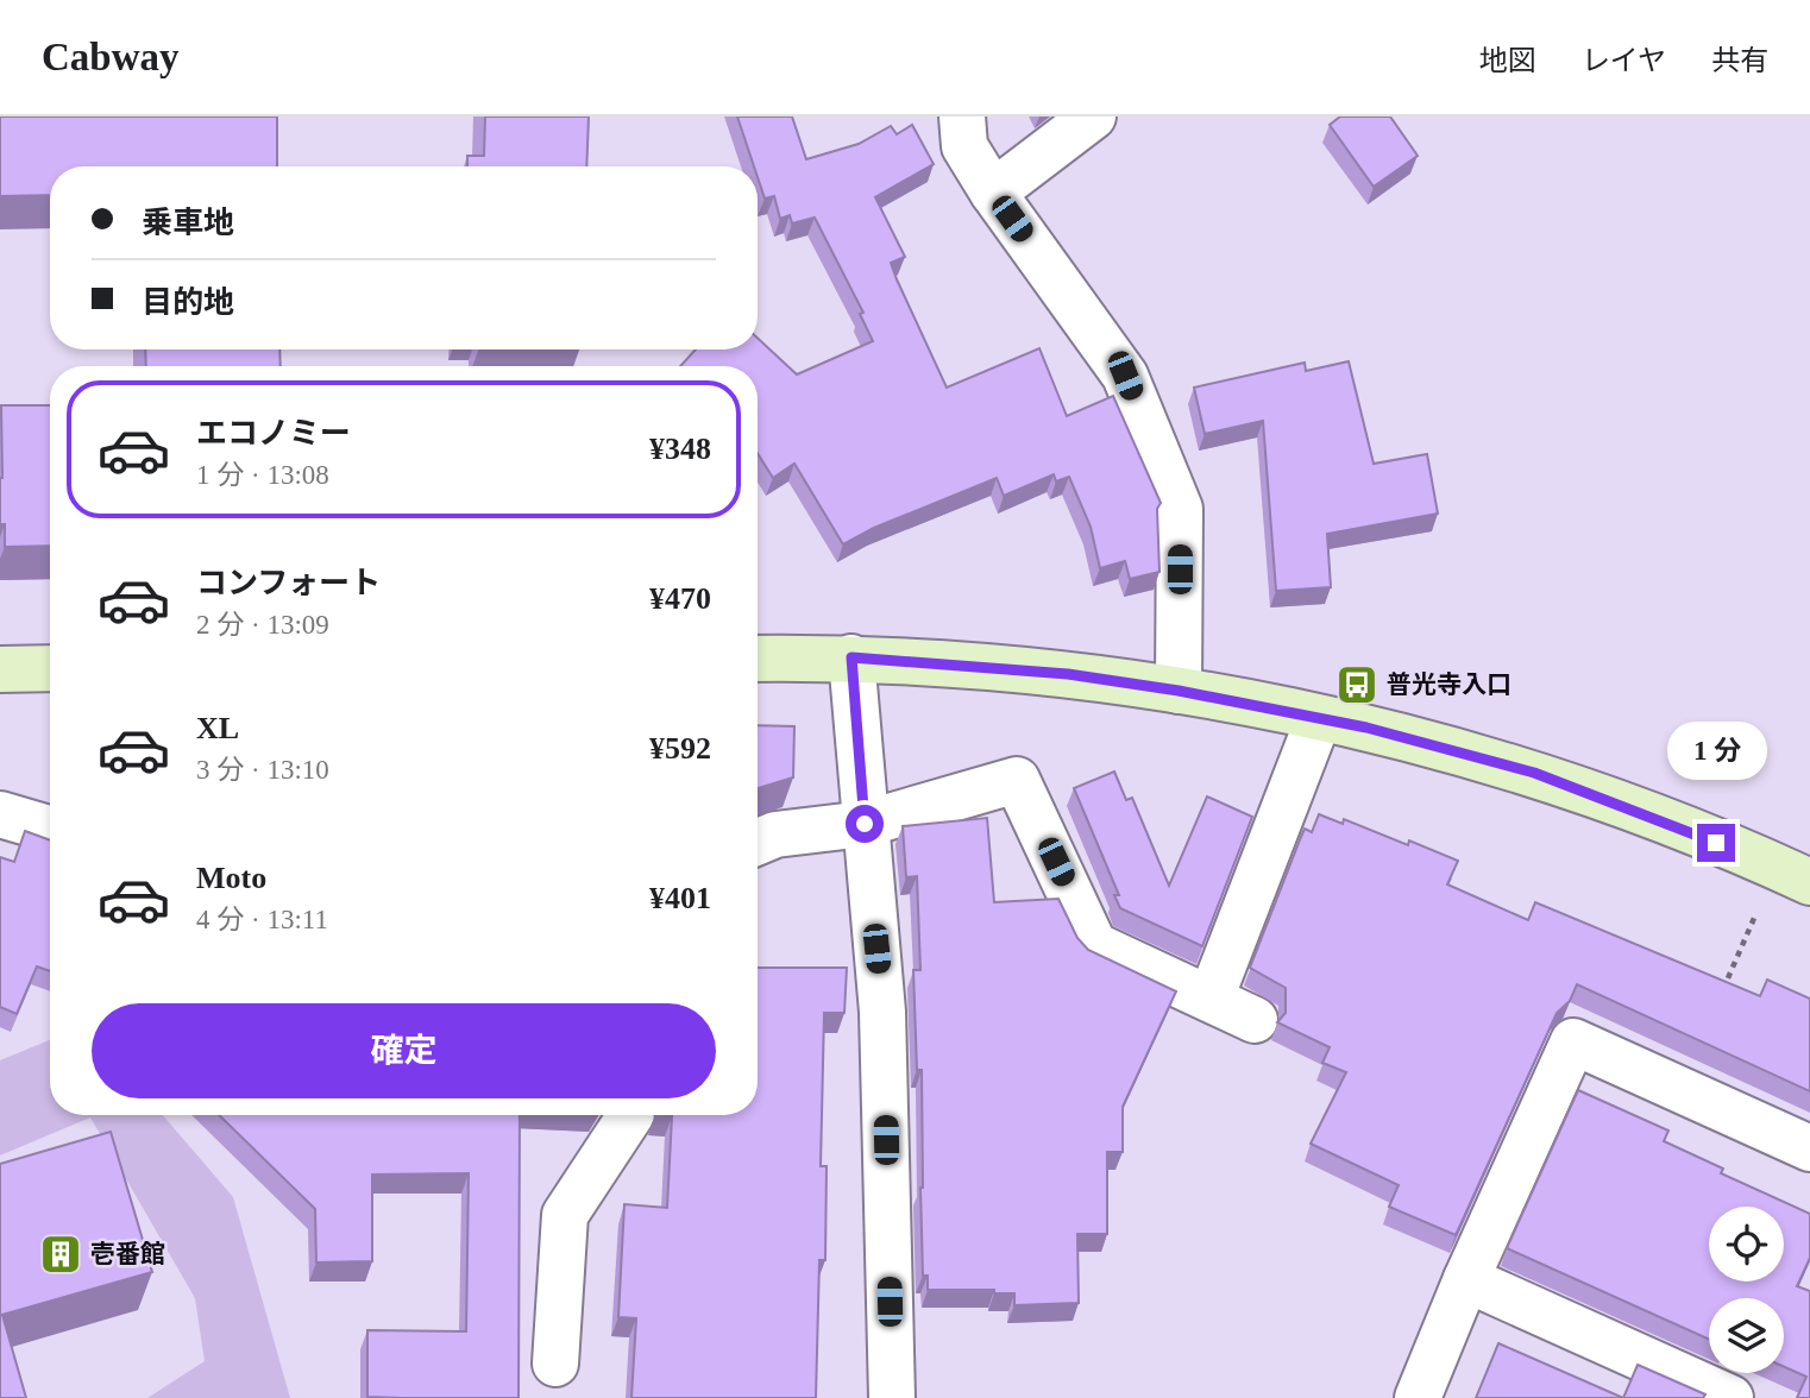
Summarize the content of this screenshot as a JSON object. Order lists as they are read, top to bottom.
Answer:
{
  "places": {
    "bus stop": ["普光寺入口"],
    "building": ["壱番館"]
  },
  "page": {
    "header": "Cabway",
    "nav": ["地図", "レイヤ", "共有"],
    "banner": ["乗車地", "目的地"],
    "list": [
      {
        "name": "エコノミー",
        "note": "1 分 · 13:08",
        "value": "¥348"
      },
      {
        "name": "コンフォート",
        "note": "2 分 · 13:09",
        "value": "¥470"
      },
      {
        "name": "XL",
        "note": "3 分 · 13:10",
        "value": "¥592"
      },
      {
        "name": "Moto",
        "note": "4 分 · 13:11",
        "value": "¥401"
      }
    ],
    "bubble": "1 分",
    "buttons": "確定"
  }
}
